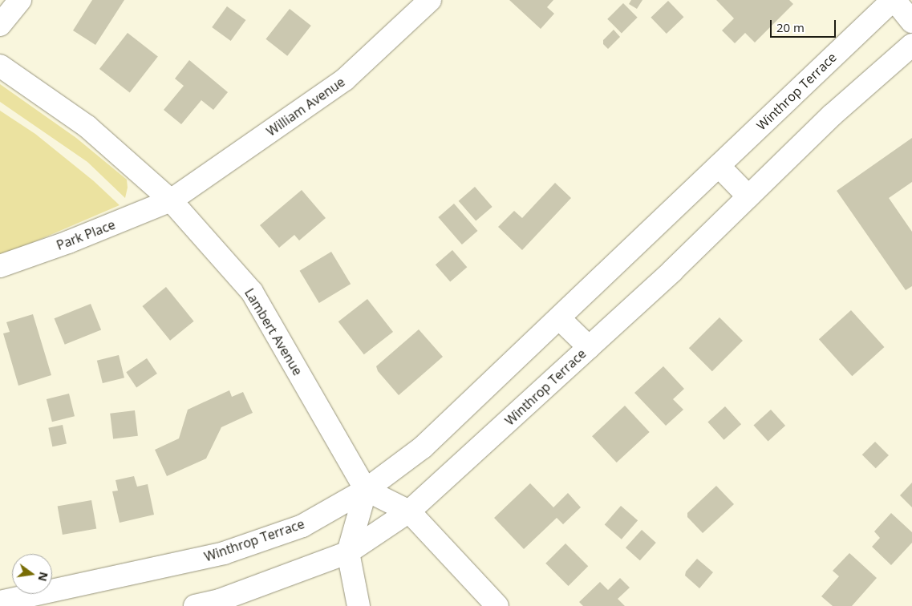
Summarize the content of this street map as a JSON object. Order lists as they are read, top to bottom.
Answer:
{
  "streets": {
    "street": [
      "Winthrop Terrace",
      "William Avenue",
      "Park Place",
      "Lambert Avenue"
    ]
  },
  "crossings": [
    ["Winthrop Terrace", "Lambert Avenue"],
    ["William Avenue", "Park Place"],
    ["William Avenue", "Lambert Avenue"],
    ["Park Place", "Lambert Avenue"]
  ],
  "scale_bar": "20 m",
  "north": "right"
}
